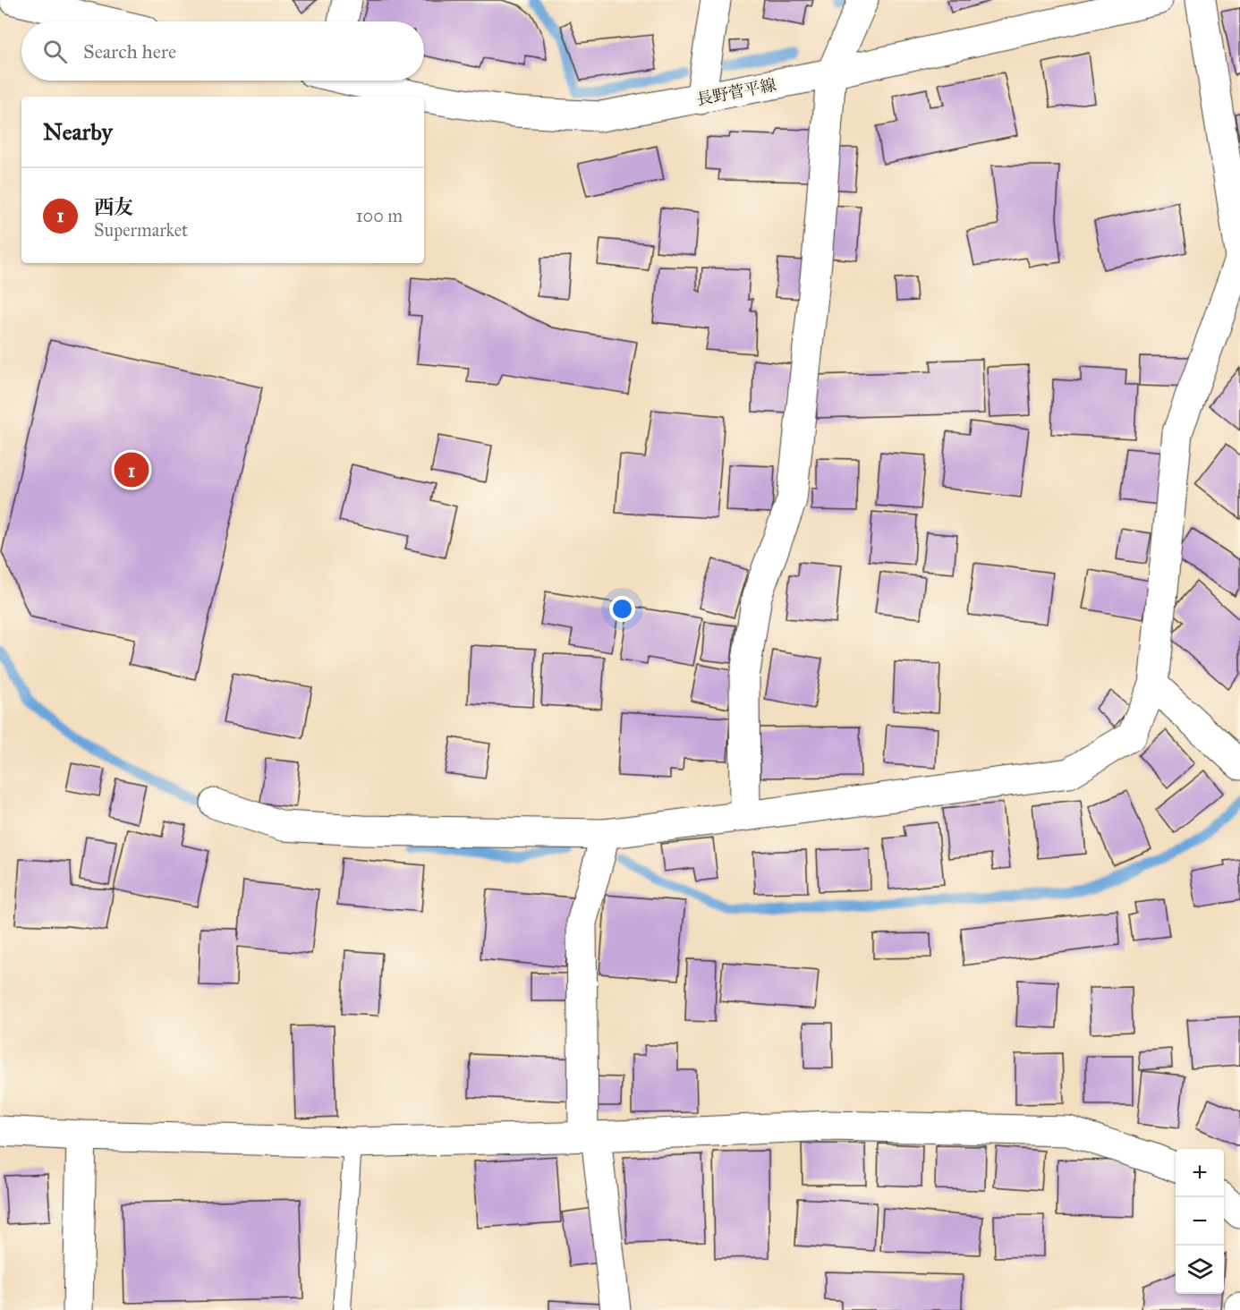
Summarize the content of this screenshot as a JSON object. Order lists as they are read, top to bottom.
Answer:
{
  "streets": {
    "street": ["長野菅平線"]
  },
  "page": {
    "search": "Search here",
    "heading": "Nearby",
    "list": [
      {
        "mark": "1",
        "name": "西友",
        "note": "Supermarket",
        "value": "100 m"
      }
    ],
    "pins": "1",
    "map_buttons": ["+", "−"]
  }
}
